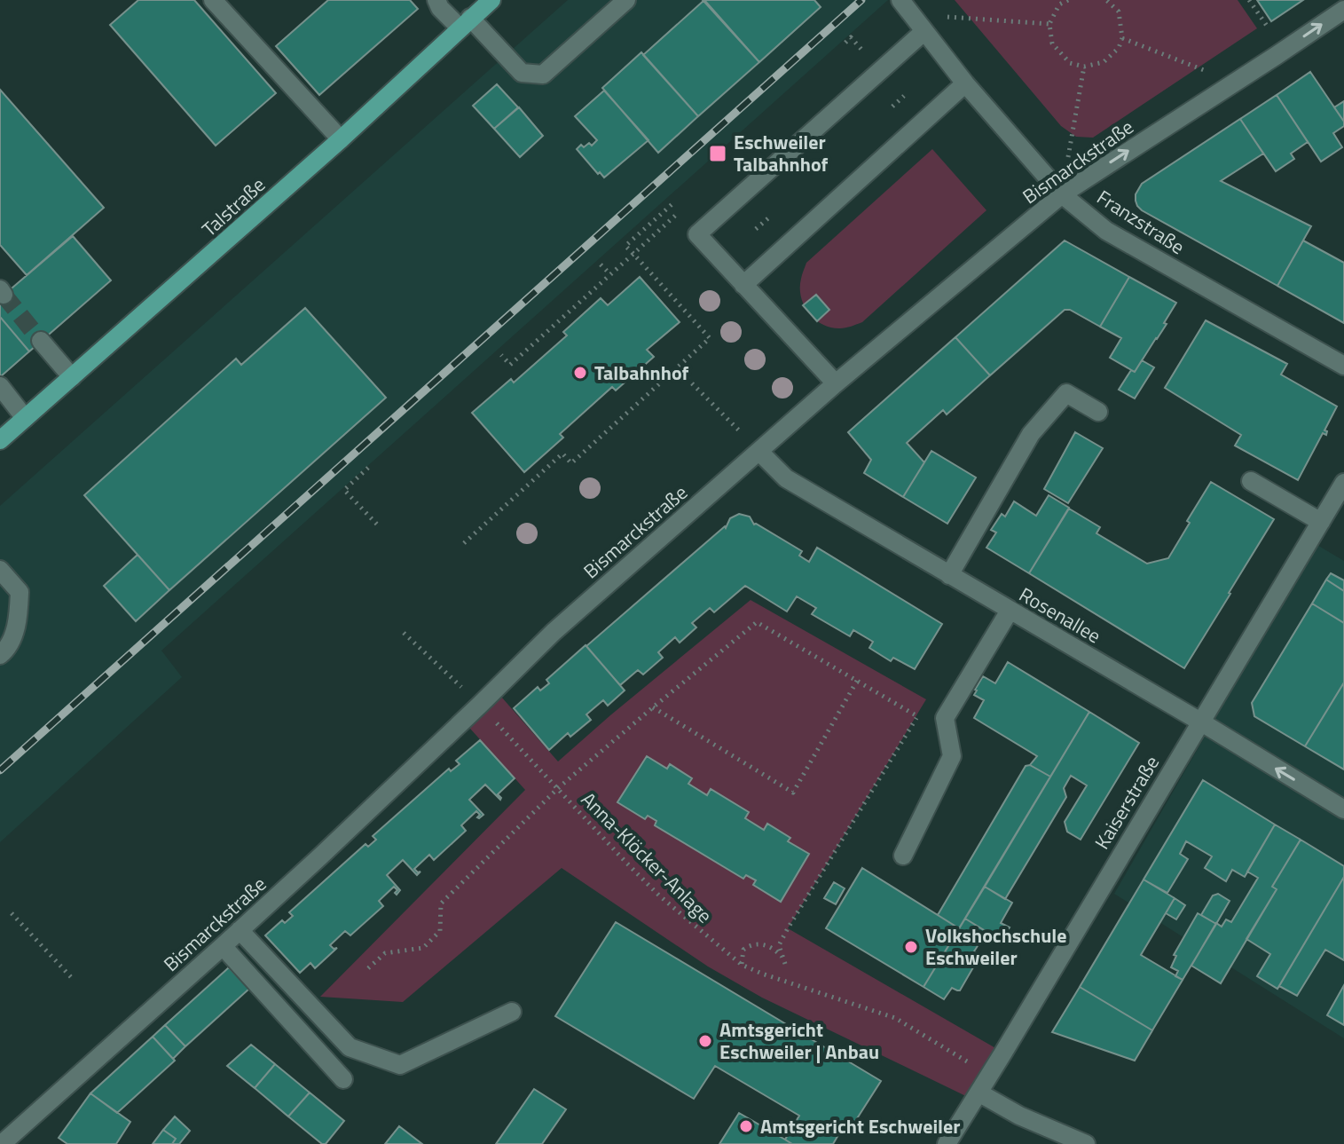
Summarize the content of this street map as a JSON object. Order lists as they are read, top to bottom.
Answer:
{
  "streets": {
    "main road": ["Talstraße"],
    "street": [
      "Bismarckstraße",
      "Franzstraße",
      "Rosenallee",
      "Kaiserstraße"
    ],
    "path": ["Anna-Klöcker-Anlage"]
  },
  "crossings": [
    ["Bismarckstraße", "Franzstraße"],
    ["Bismarckstraße", "Rosenallee"],
    ["Bismarckstraße", "Anna-Klöcker-Anlage"],
    ["Rosenallee", "Kaiserstraße"],
    ["Kaiserstraße", "Anna-Klöcker-Anlage"]
  ],
  "places": {
    "transit": ["Eschweiler Talbahnhof"],
    "other": [
      "Talbahnhof",
      "Volkshochschule Eschweiler",
      "Amtsgericht Eschweiler | Anbau",
      "Amtsgericht Eschweiler"
    ]
  }
}
